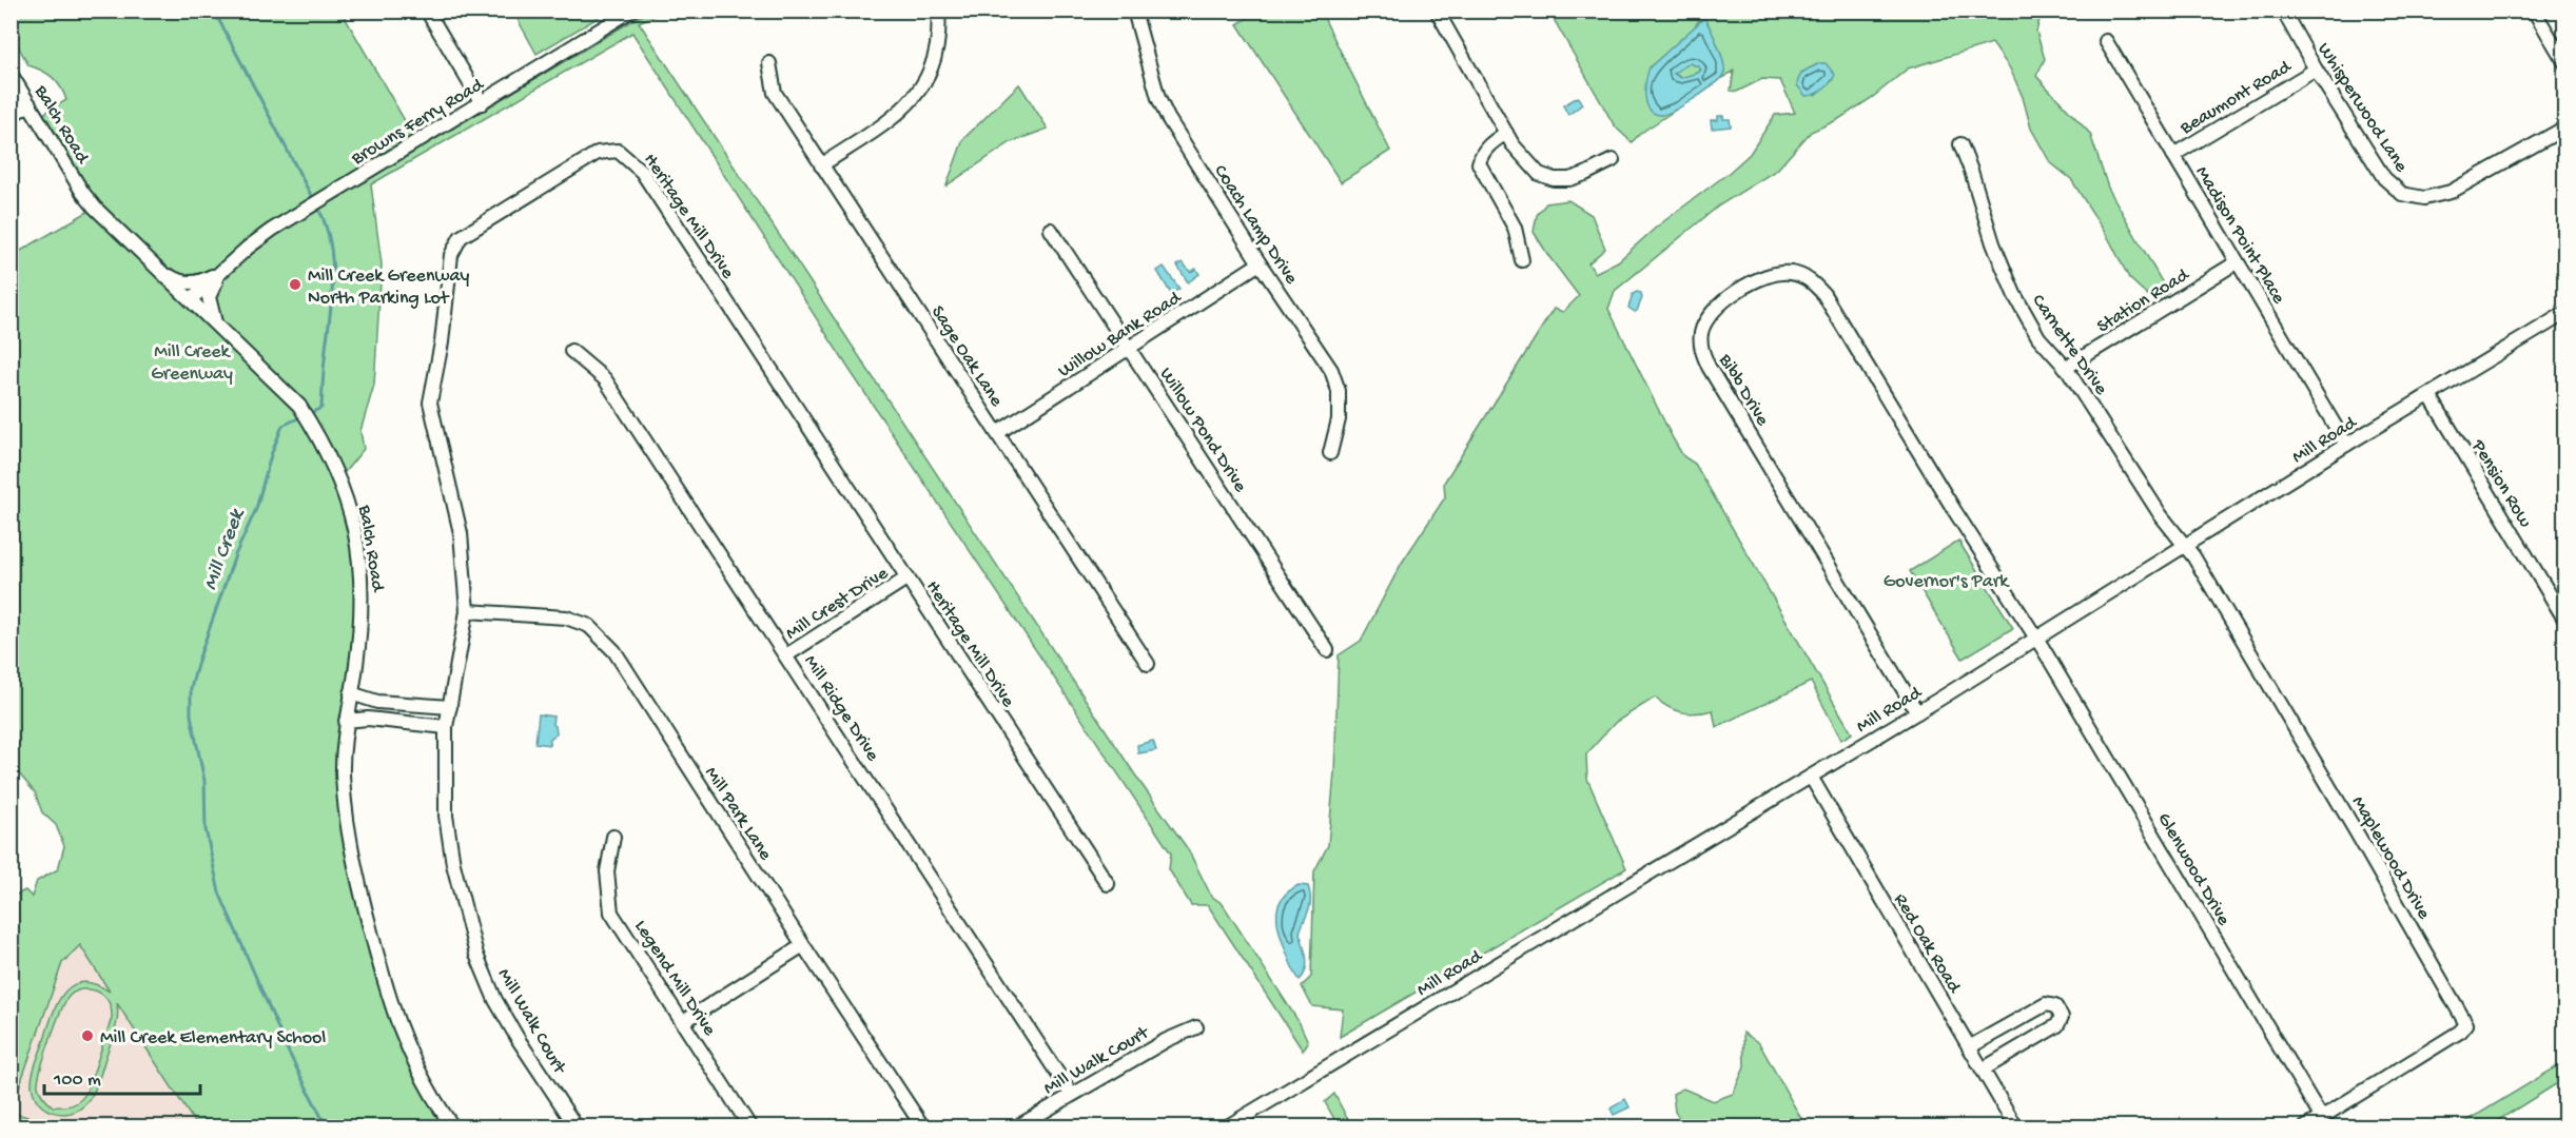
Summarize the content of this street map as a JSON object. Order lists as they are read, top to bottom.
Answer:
{
  "streets": {
    "street": [
      "Beaumont Road",
      "Whisperwood Lane",
      "Browns Ferry Road",
      "Balch Road",
      "Heritage Mill Drive",
      "Coach Lamp Drive",
      "Madison Point Place",
      "Station Road",
      "Willow Bank Road",
      "Carnette Drive",
      "Sage Oak Lane",
      "Bibb Drive",
      "Willow Pond Drive",
      "Mill Road",
      "Pension Row",
      "Mill Crest Drive",
      "Mill Ridge Drive",
      "Mill Park Lane",
      "Maplewood Drive",
      "Glenwood Drive",
      "Red Oak Road",
      "Legend Mill Drive",
      "Mill Walk Court"
    ]
  },
  "crossings": [
    ["Beaumont Road", "Whisperwood Lane"],
    ["Beaumont Road", "Madison Point Place"],
    ["Browns Ferry Road", "Balch Road"],
    ["Heritage Mill Drive", "Mill Crest Drive"],
    ["Heritage Mill Drive", "Mill Park Lane"],
    ["Heritage Mill Drive", "Mill Walk Court"],
    ["Coach Lamp Drive", "Willow Bank Road"],
    ["Madison Point Place", "Station Road"],
    ["Madison Point Place", "Mill Road"],
    ["Station Road", "Carnette Drive"],
    ["Willow Bank Road", "Sage Oak Lane"],
    ["Willow Bank Road", "Willow Pond Drive"],
    ["Carnette Drive", "Mill Road"],
    ["Carnette Drive", "Maplewood Drive"],
    ["Bibb Drive", "Mill Road"],
    ["Bibb Drive", "Glenwood Drive"],
    ["Mill Road", "Pension Row"],
    ["Mill Road", "Maplewood Drive"],
    ["Mill Road", "Glenwood Drive"],
    ["Mill Road", "Red Oak Road"],
    ["Mill Crest Drive", "Mill Ridge Drive"],
    ["Mill Ridge Drive", "Mill Walk Court"],
    ["Maplewood Drive", "Glenwood Drive"]
  ],
  "water": ["Mill Creek"],
  "parks": ["Mill Creek Greenway", "Governor's Park"],
  "places": ["Mill Creek Greenway North Parking Lot", "Mill Creek Elementary School"],
  "scale_bar": "100 m"
}
